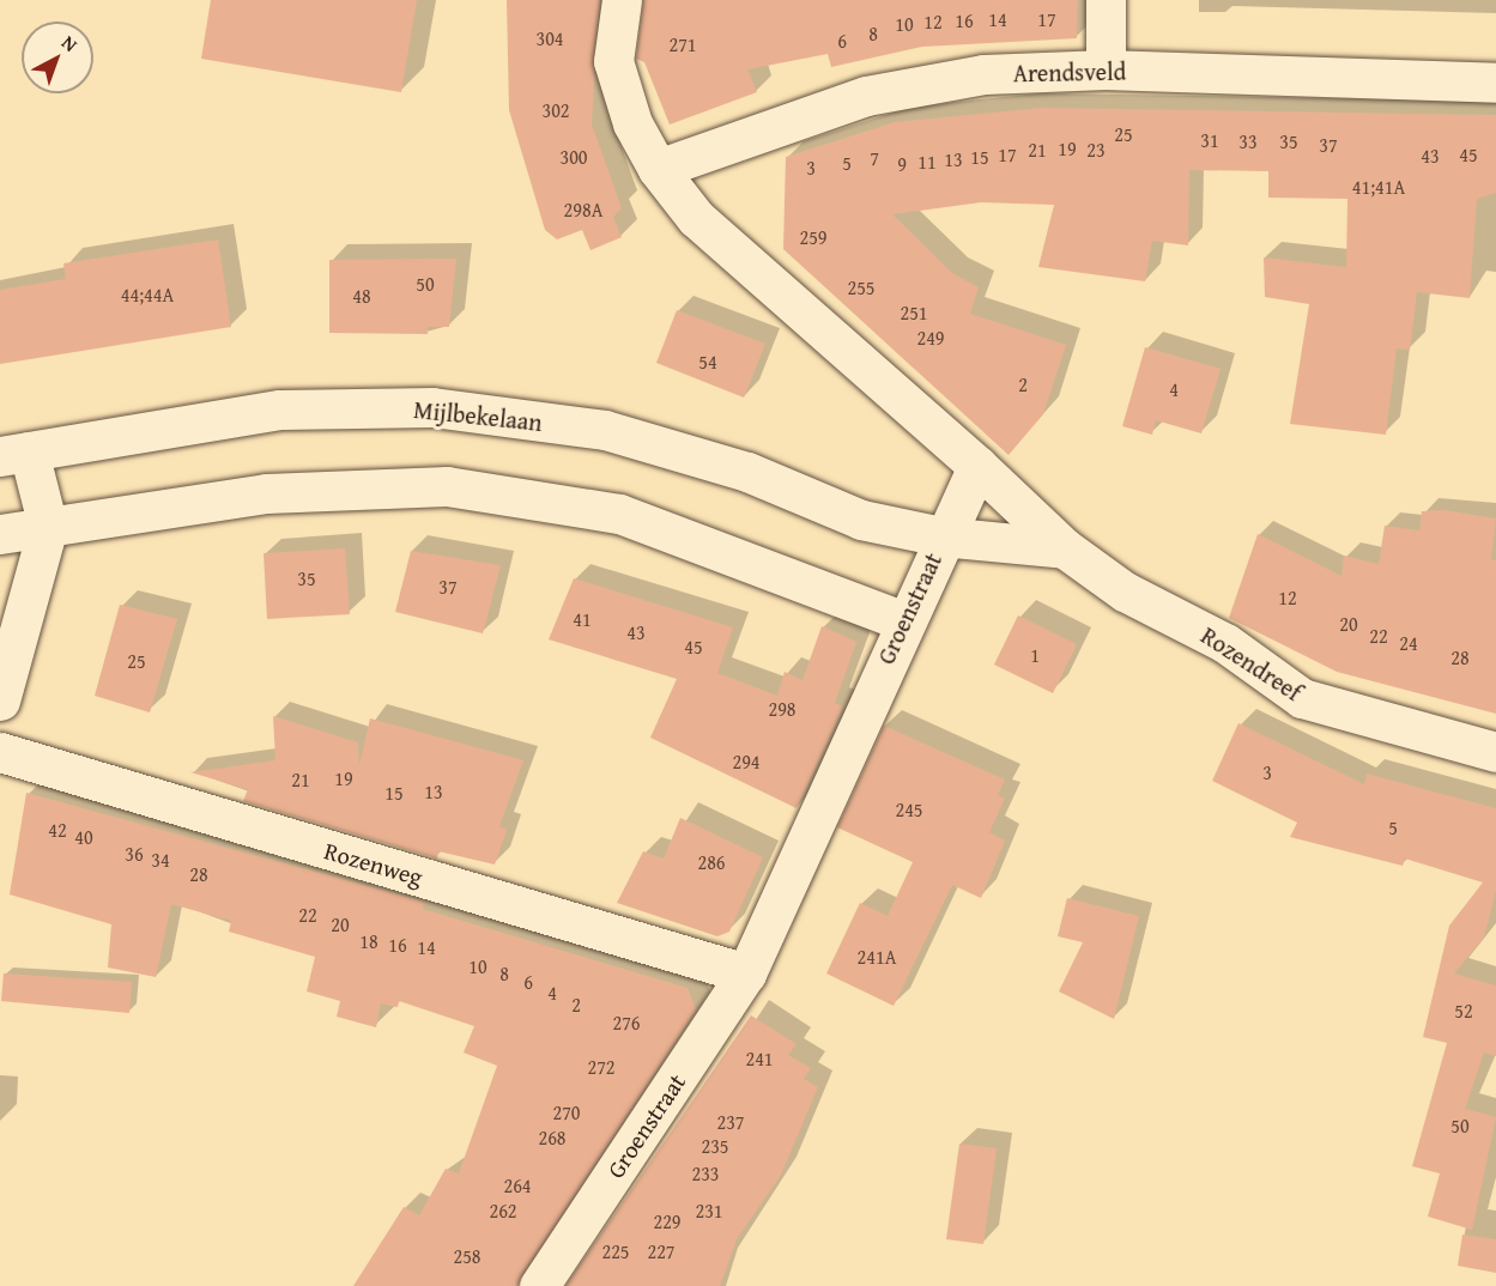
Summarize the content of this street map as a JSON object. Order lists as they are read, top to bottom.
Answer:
{
  "streets": {
    "street": [
      "Arendsveld",
      "Mijlbekelaan",
      "Groenstraat",
      "Rozendreef",
      "Rozenweg"
    ]
  },
  "crossings": [
    ["Mijlbekelaan", "Groenstraat"],
    ["Groenstraat", "Rozendreef"],
    ["Groenstraat", "Rozenweg"]
  ],
  "house_numbers": [
    "14",
    "17",
    "16",
    "12",
    "10",
    "8",
    "304",
    "6",
    "271",
    "302",
    "25",
    "31",
    "33",
    "35",
    "37",
    "19",
    "21",
    "23",
    "17",
    "45",
    "43",
    "300",
    "15",
    "7",
    "13",
    "11",
    "5",
    "9",
    "3",
    "41;41A",
    "298A",
    "259",
    "50",
    "255",
    "44;44A",
    "48",
    "251",
    "249",
    "54",
    "2",
    "4",
    "35",
    "37",
    "12",
    "41",
    "20",
    "43",
    "22",
    "24",
    "45",
    "1",
    "28",
    "25",
    "298",
    "294",
    "3",
    "19",
    "21",
    "13",
    "15",
    "245",
    "5",
    "42",
    "40",
    "36",
    "34",
    "286",
    "28",
    "22",
    "20",
    "18",
    "16",
    "14",
    "241A",
    "10",
    "8",
    "6",
    "4",
    "2",
    "52",
    "276",
    "241",
    "272",
    "270",
    "237",
    "50",
    "268",
    "235",
    "233",
    "264",
    "262",
    "231",
    "229",
    "225",
    "227",
    "258"
  ],
  "north": "top right"
}
